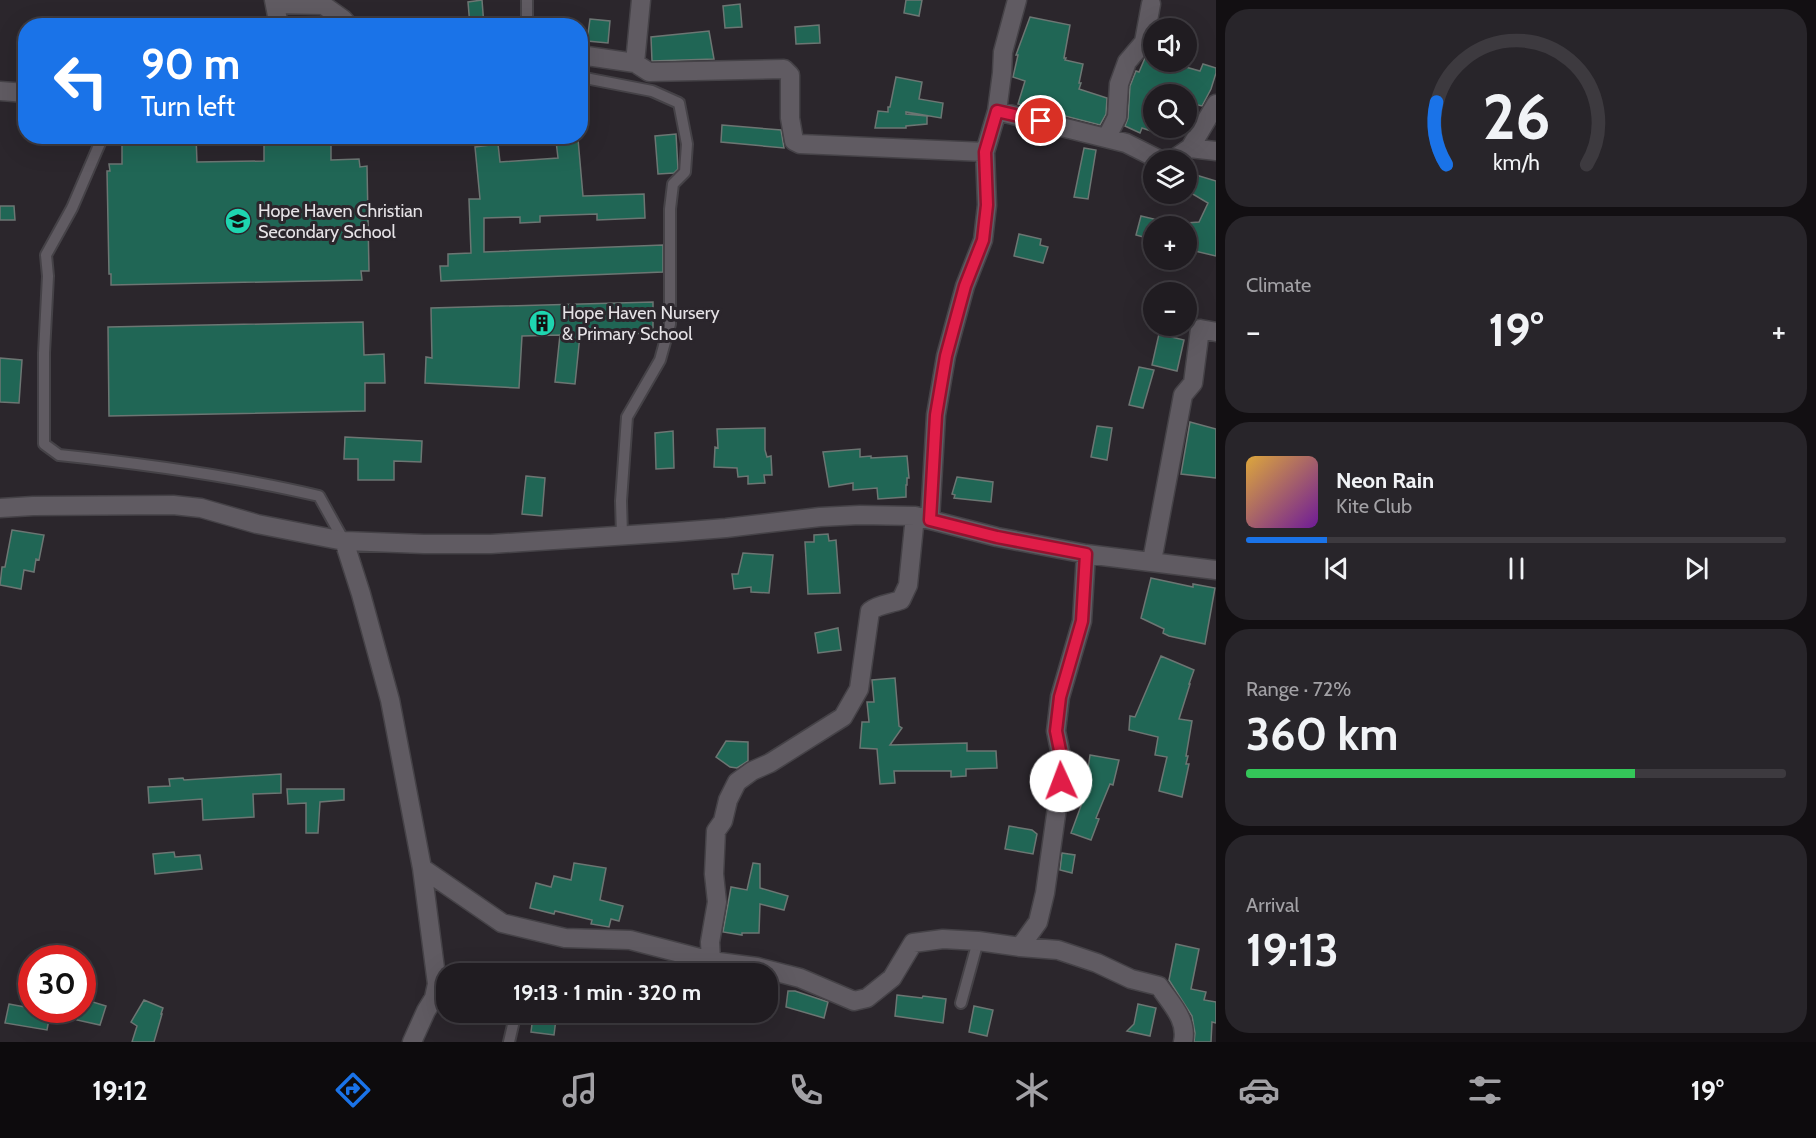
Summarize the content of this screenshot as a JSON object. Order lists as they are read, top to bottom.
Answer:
{
  "places": {
    "school or university": ["Hope Haven Christian Secondary School"],
    "building": ["Hope Haven Nursery & Primary School"]
  },
  "page": {
    "map_buttons": ["+", "−"],
    "turn": ["90 m", "Turn left"],
    "tile": [
      "Climate",
      ["Range · 72%", "360 km"],
      ["Arrival", "19:13"]
    ],
    "heat": ["−", "19°", "+"],
    "song": ["Neon Rain", "Kite Club"],
    "limit": "30",
    "trip": "19:13 · 1 min · 320 m",
    "tabs": ["19:12", "19°"],
    "gauge": ["26", "km/h"]
  }
}
